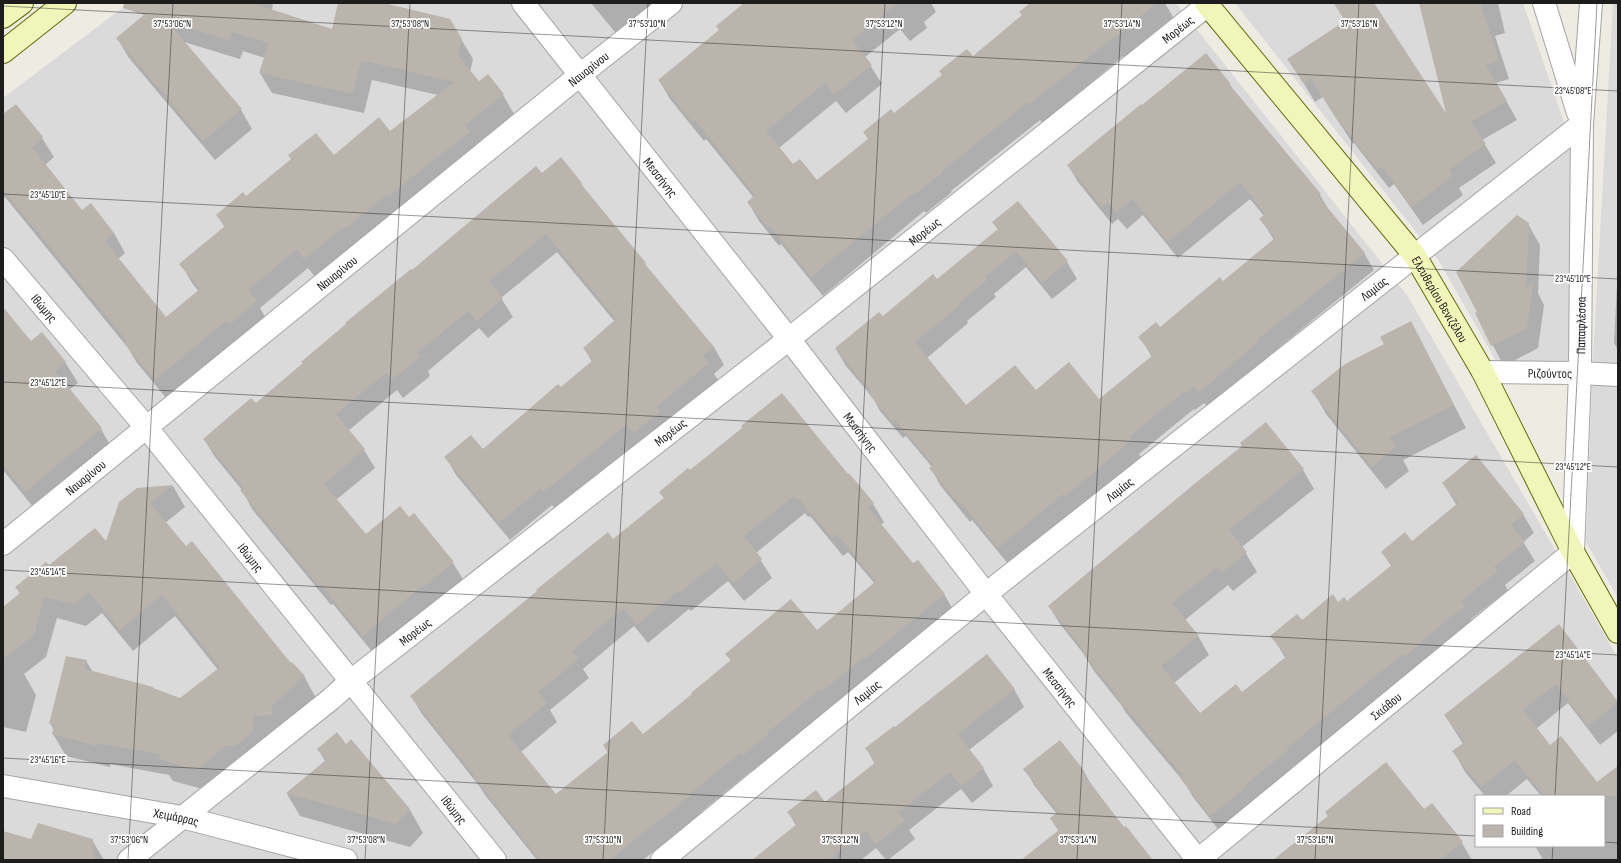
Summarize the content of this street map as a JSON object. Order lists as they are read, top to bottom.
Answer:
{
  "streets": {
    "street": [
      "Μορέως",
      "Ναυαρίνου",
      "Μεσσήνης",
      "Λαμίας",
      "Ελευθερίου Βενιζέλου",
      "Ιθώμης",
      "Παπαφλέσσα",
      "Ριζούντος",
      "Σκιάθου",
      "Χειμάρρας"
    ]
  },
  "crossings": [
    ["Μορέως", "Μεσσήνης"],
    ["Μορέως", "Ελευθερίου Βενιζέλου"],
    ["Μορέως", "Ιθώμης"],
    ["Μορέως", "Χειμάρρας"],
    ["Ναυαρίνου", "Μεσσήνης"],
    ["Ναυαρίνου", "Ιθώμης"],
    ["Μεσσήνης", "Λαμίας"],
    ["Μεσσήνης", "Σκιάθου"],
    ["Λαμίας", "Ελευθερίου Βενιζέλου"],
    ["Λαμίας", "Παπαφλέσσα"],
    ["Ελευθερίου Βενιζέλου", "Παπαφλέσσα"],
    ["Ελευθερίου Βενιζέλου", "Ριζούντος"],
    ["Ελευθερίου Βενιζέλου", "Σκιάθου"],
    ["Παπαφλέσσα", "Ριζούντος"],
    ["Παπαφλέσσα", "Σκιάθου"]
  ],
  "legend": ["Road", "Building"],
  "coordinates": [
    "37°53'06\"N",
    "37°53'08\"N",
    "37°53'10\"N",
    "37°53'12\"N",
    "37°53'14\"N",
    "37°53'16\"N",
    "23°45'08\"E",
    "23°45'10\"E",
    "23°45'12\"E",
    "23°45'14\"E",
    "23°45'16\"E"
  ]
}
